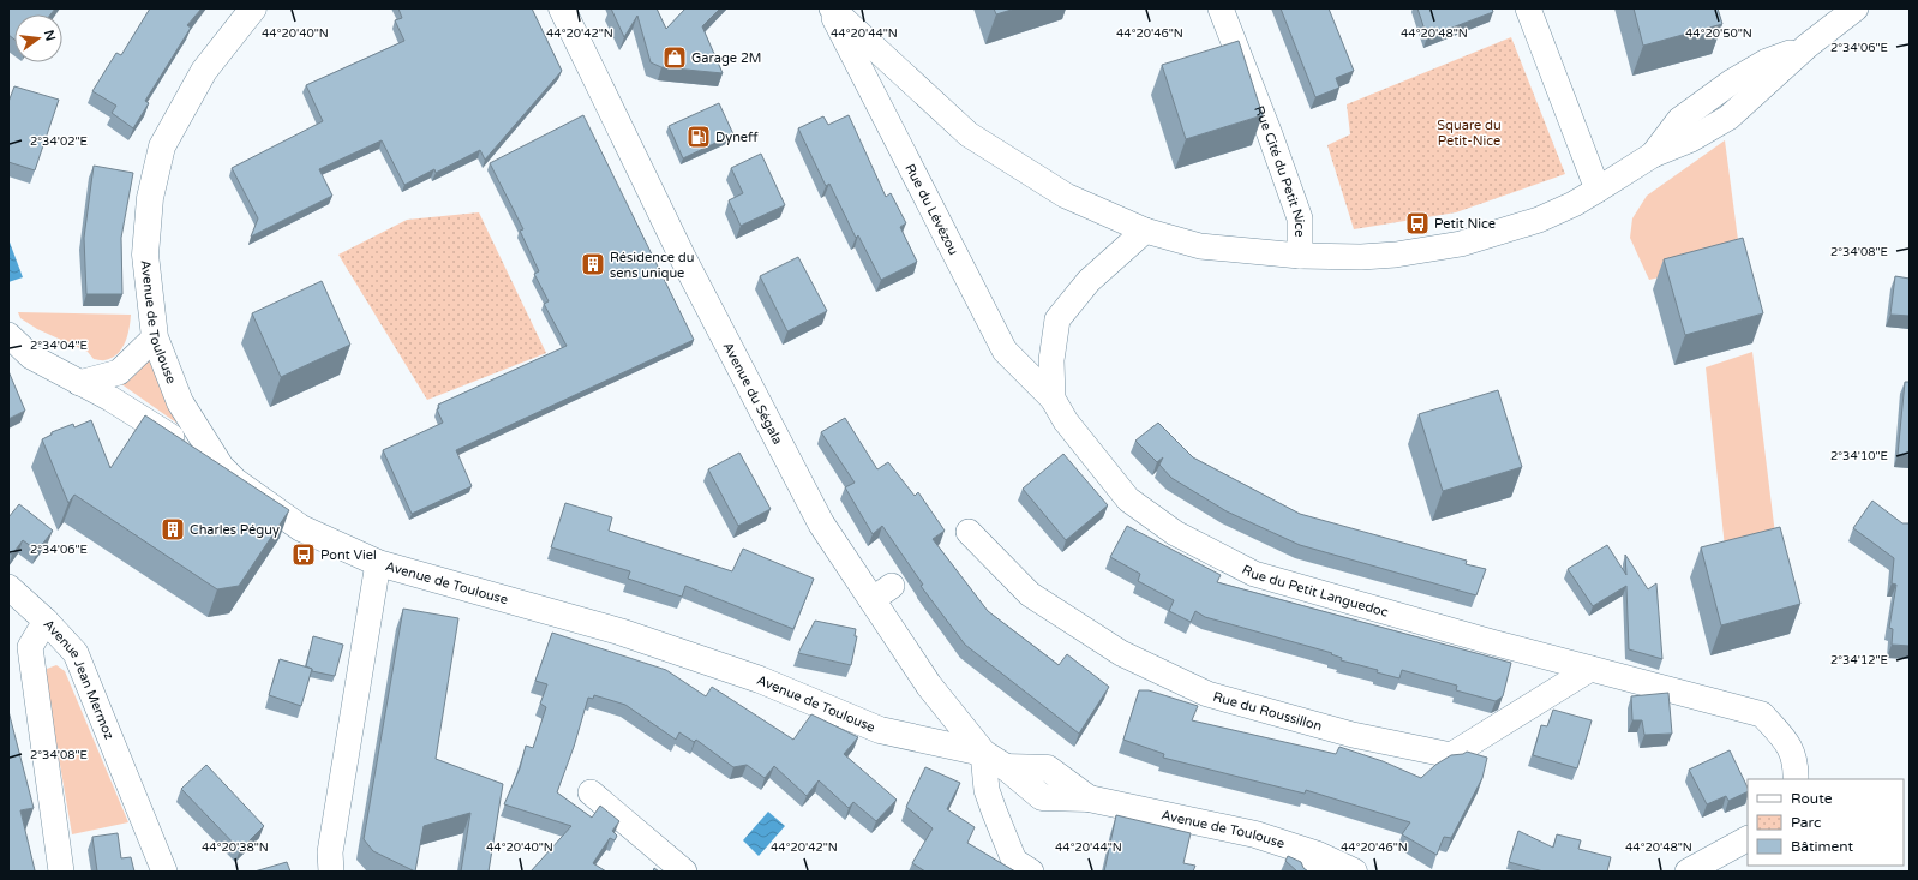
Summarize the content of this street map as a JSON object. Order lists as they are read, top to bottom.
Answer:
{
  "streets": {
    "main road": ["Avenue de Toulouse", "Avenue du Ségala"],
    "street": [
      "Rue Cité du Petit Nice",
      "Rue du Lévézou",
      "Rue du Petit Languedoc",
      "Avenue Jean Mermoz",
      "Rue du Roussillon"
    ]
  },
  "crossings": [
    ["Rue du Lévézou", "Rue du Petit Languedoc"],
    ["Avenue de Toulouse", "Avenue du Ségala"],
    ["Rue du Petit Languedoc", "Rue du Roussillon"]
  ],
  "parks": ["Square du Petit-Nice"],
  "places": {
    "shop": ["Garage 2M"],
    "fuel station": ["Dyneff"],
    "bus stop": ["Petit Nice", "Pont Viel"],
    "building": ["Résidence du sens unique", "Charles Péguy"]
  },
  "legend": ["Route", "Parc", "Bâtiment"],
  "north": "right",
  "coordinates": [
    "44°20'40\"N",
    "44°20'42\"N",
    "44°20'44\"N",
    "44°20'46\"N",
    "44°20'48\"N",
    "44°20'50\"N",
    "2°34'06\"E",
    "2°34'02\"E",
    "2°34'08\"E",
    "2°34'04\"E",
    "2°34'10\"E",
    "2°34'12\"E",
    "44°20'38\"N"
  ]
}
